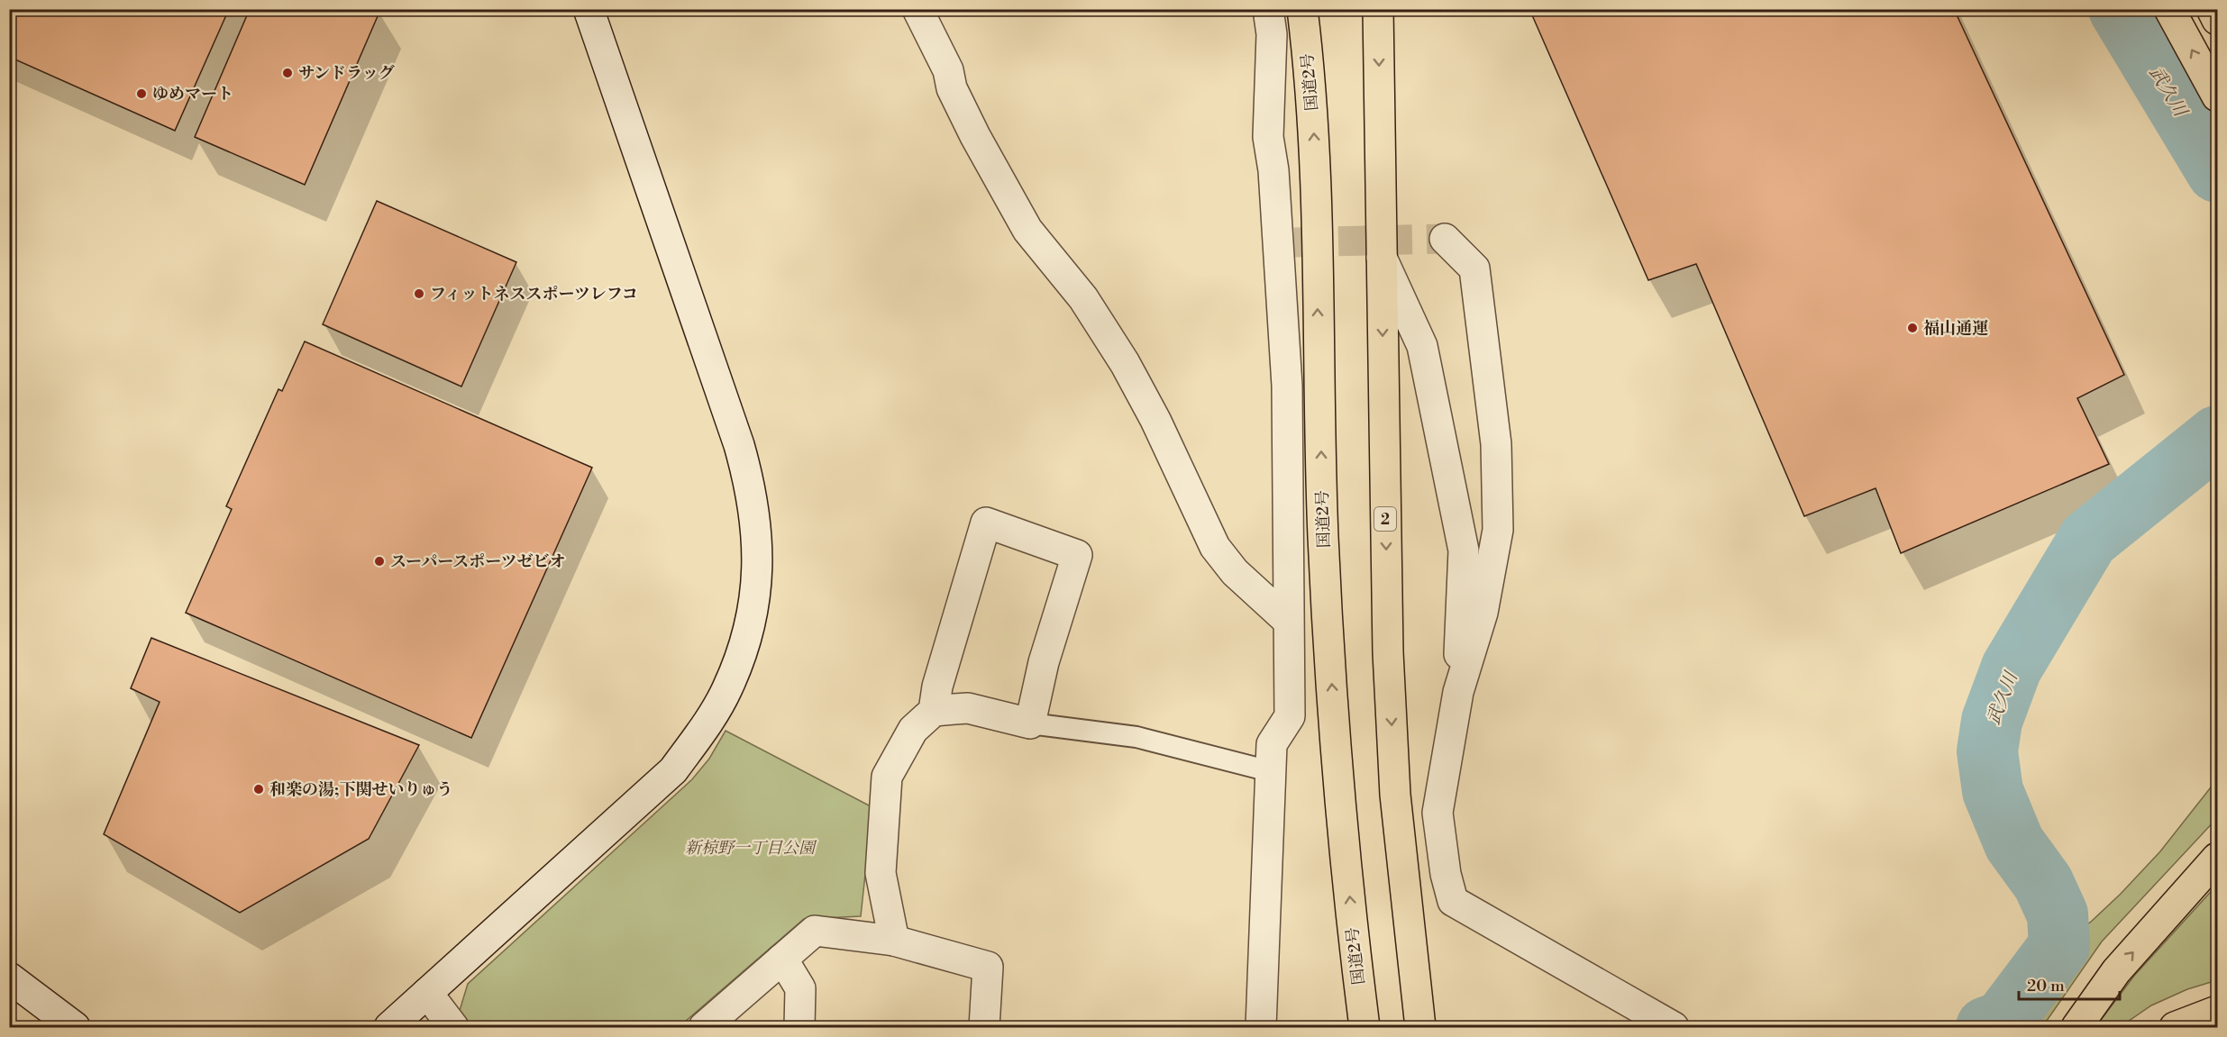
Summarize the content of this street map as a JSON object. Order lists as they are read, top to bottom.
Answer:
{
  "streets": {
    "main road": ["国道2号", "2"]
  },
  "water": ["武久川"],
  "parks": ["新椋野一丁目公園"],
  "places": [
    "サンドラッグ",
    "ゆめマート",
    "フィットネススポーツレフコ",
    "福山通運",
    "スーパースポーツゼビオ",
    "和楽の湯;下関せいりゅう"
  ],
  "scale_bar": "20 m"
}
